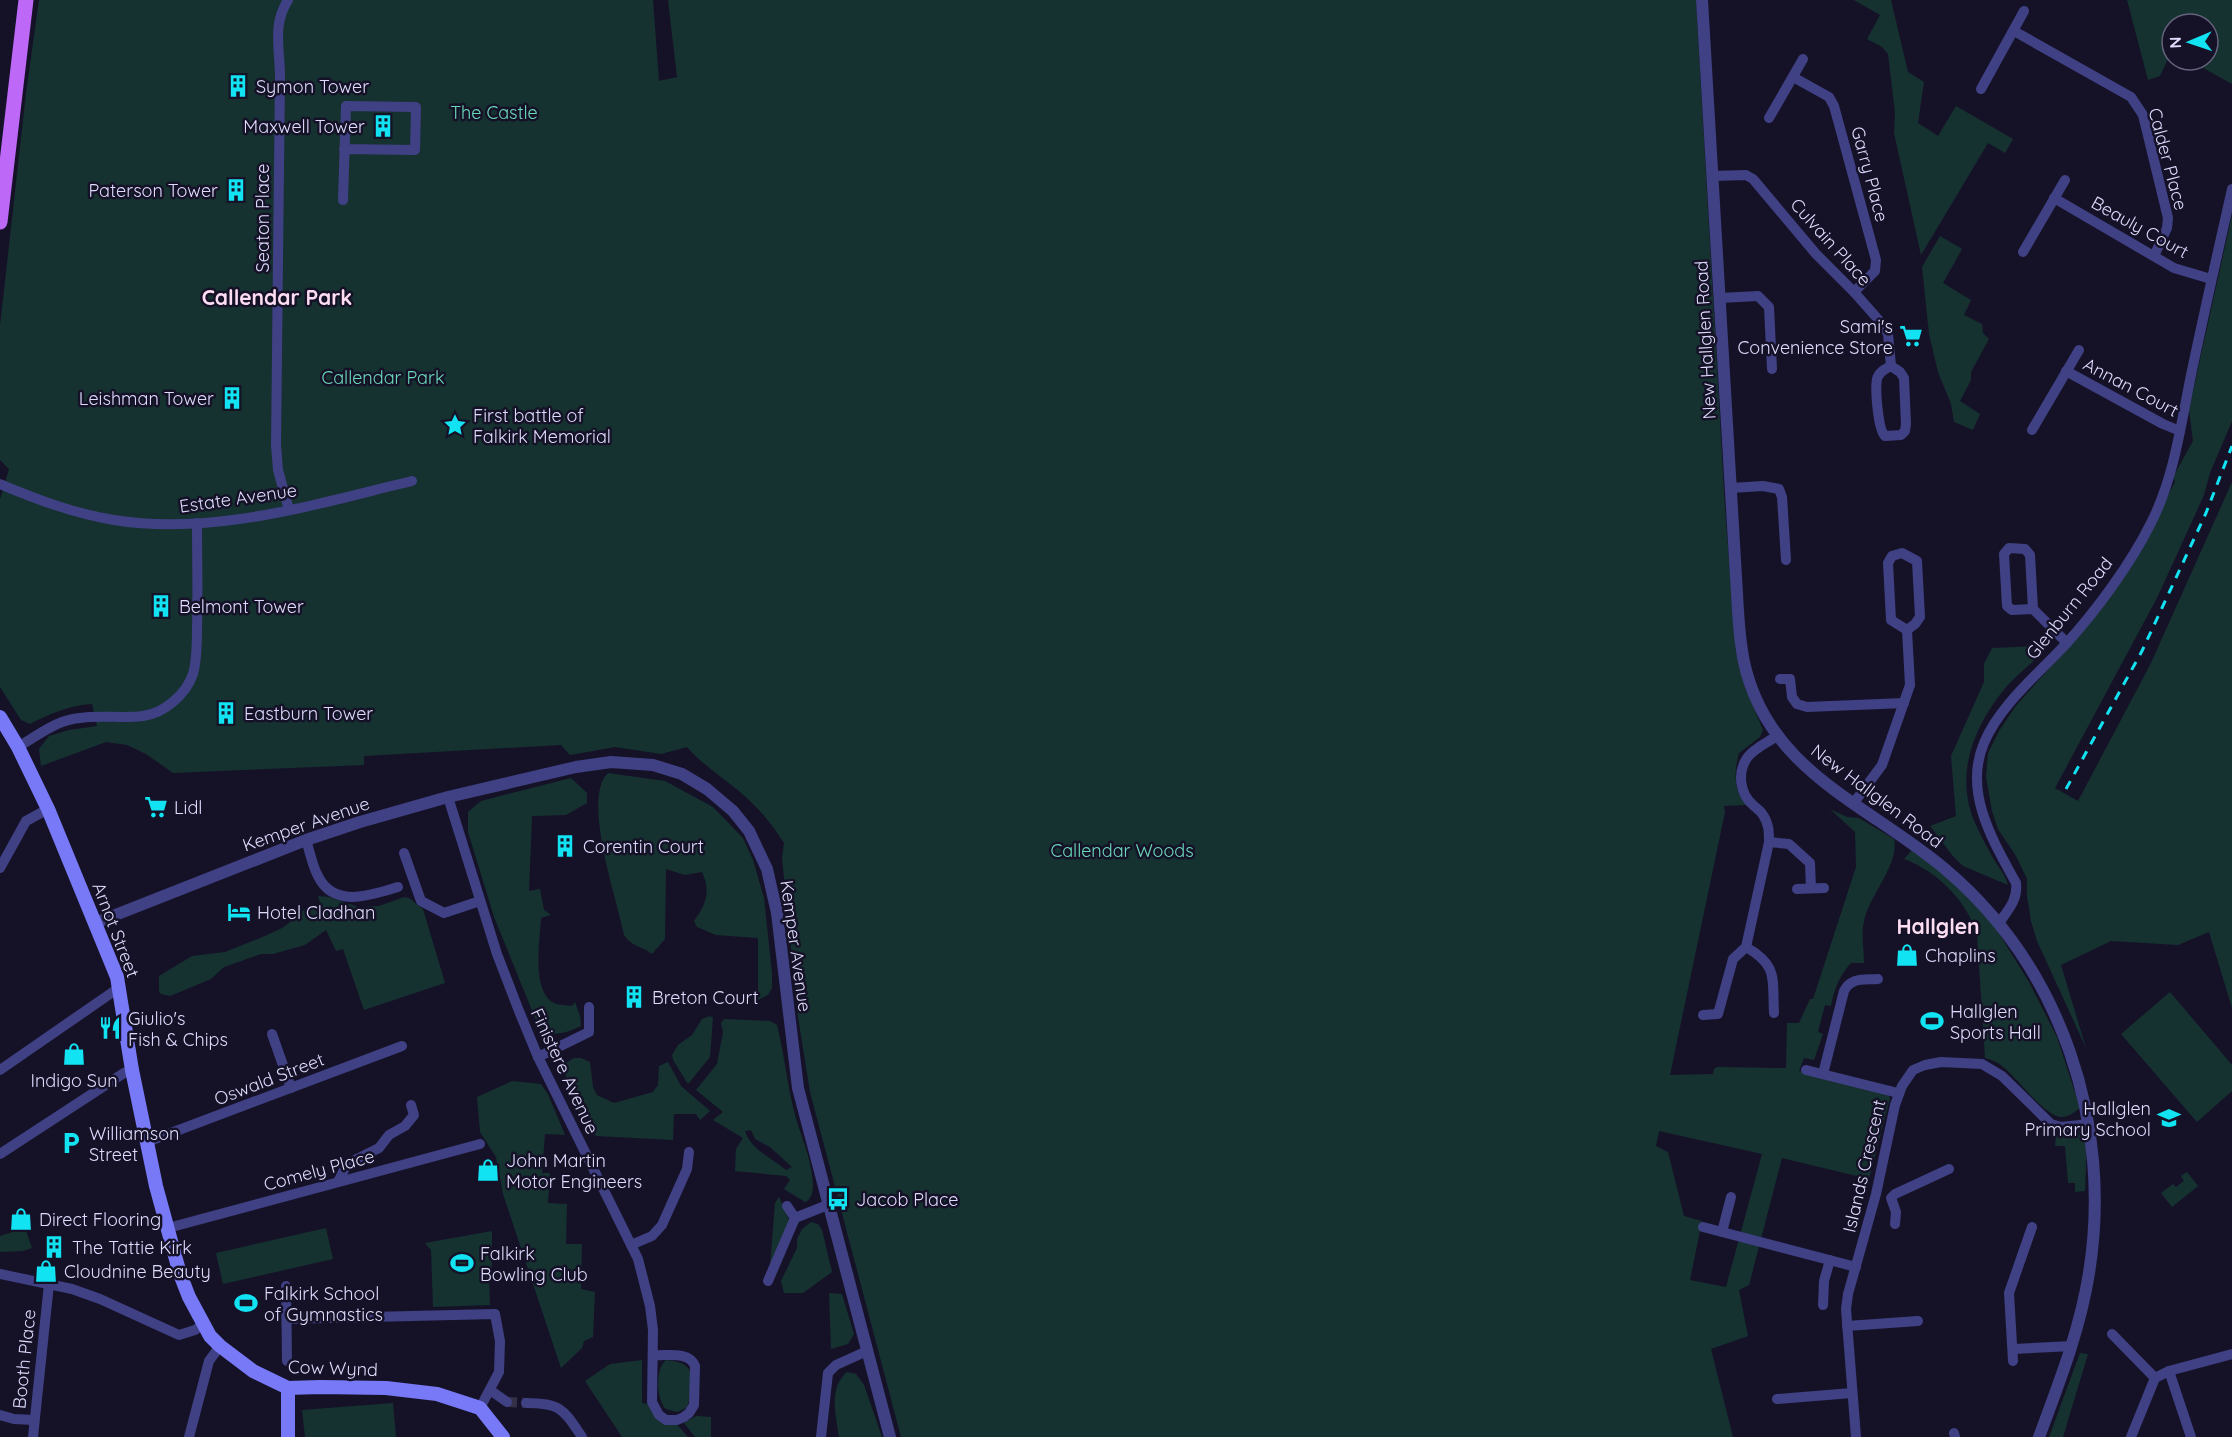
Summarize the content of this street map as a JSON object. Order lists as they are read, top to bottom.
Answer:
{
  "streets": {
    "main road": ["Arnot Street", "Cow Wynd"],
    "street": [
      "Calder Place",
      "Garry Place",
      "Seaton Place",
      "Beauly Court",
      "Culvain Place",
      "New Hallglen Road",
      "Annan Court",
      "Estate Avenue",
      "Glenburn Road",
      "Kemper Avenue",
      "Finistere Avenue",
      "Oswald Street",
      "Islands Crescent",
      "Comely Place",
      "Booth Place"
    ]
  },
  "crossings": [
    ["Calder Place", "Beauly Court"],
    ["Garry Place", "Culvain Place"],
    ["Seaton Place", "Estate Avenue"],
    ["Beauly Court", "Glenburn Road"],
    ["Culvain Place", "New Hallglen Road"],
    ["New Hallglen Road", "Glenburn Road"],
    ["New Hallglen Road", "Islands Crescent"],
    ["Annan Court", "Glenburn Road"],
    ["Kemper Avenue", "Arnot Street"],
    ["Kemper Avenue", "Finistere Avenue"],
    ["Arnot Street", "Oswald Street"],
    ["Arnot Street", "Comely Place"],
    ["Arnot Street", "Cow Wynd"],
    ["Comely Place", "Cow Wynd"]
  ],
  "districts": ["Callendar Park", "Hallglen"],
  "parks": ["The Castle", "Callendar Park", "Callendar Woods"],
  "places": {
    "building": [
      "Symon Tower",
      "Maxwell Tower",
      "Paterson Tower",
      "Leishman Tower",
      "Belmont Tower",
      "Eastburn Tower",
      "Corentin Court",
      "Breton Court",
      "The Tattie Kirk"
    ],
    "supermarket": ["Sami's Convenience Store", "Lidl"],
    "place": ["First battle of Falkirk Memorial"],
    "hotel": ["Hotel Cladhan"],
    "shop": [
      "Chaplins",
      "Indigo Sun",
      "John Martin Motor Engineers",
      "Direct Flooring",
      "Cloudnine Beauty"
    ],
    "sports": ["Hallglen Sports Hall", "Falkirk Bowling Club", "Falkirk School of Gymnastics"],
    "restaurant": ["Giulio's Fish & Chips"],
    "school or university": ["Hallglen Primary School"],
    "parking": ["Williamson Street"],
    "bus stop": ["Jacob Place"]
  },
  "north": "left"
}
